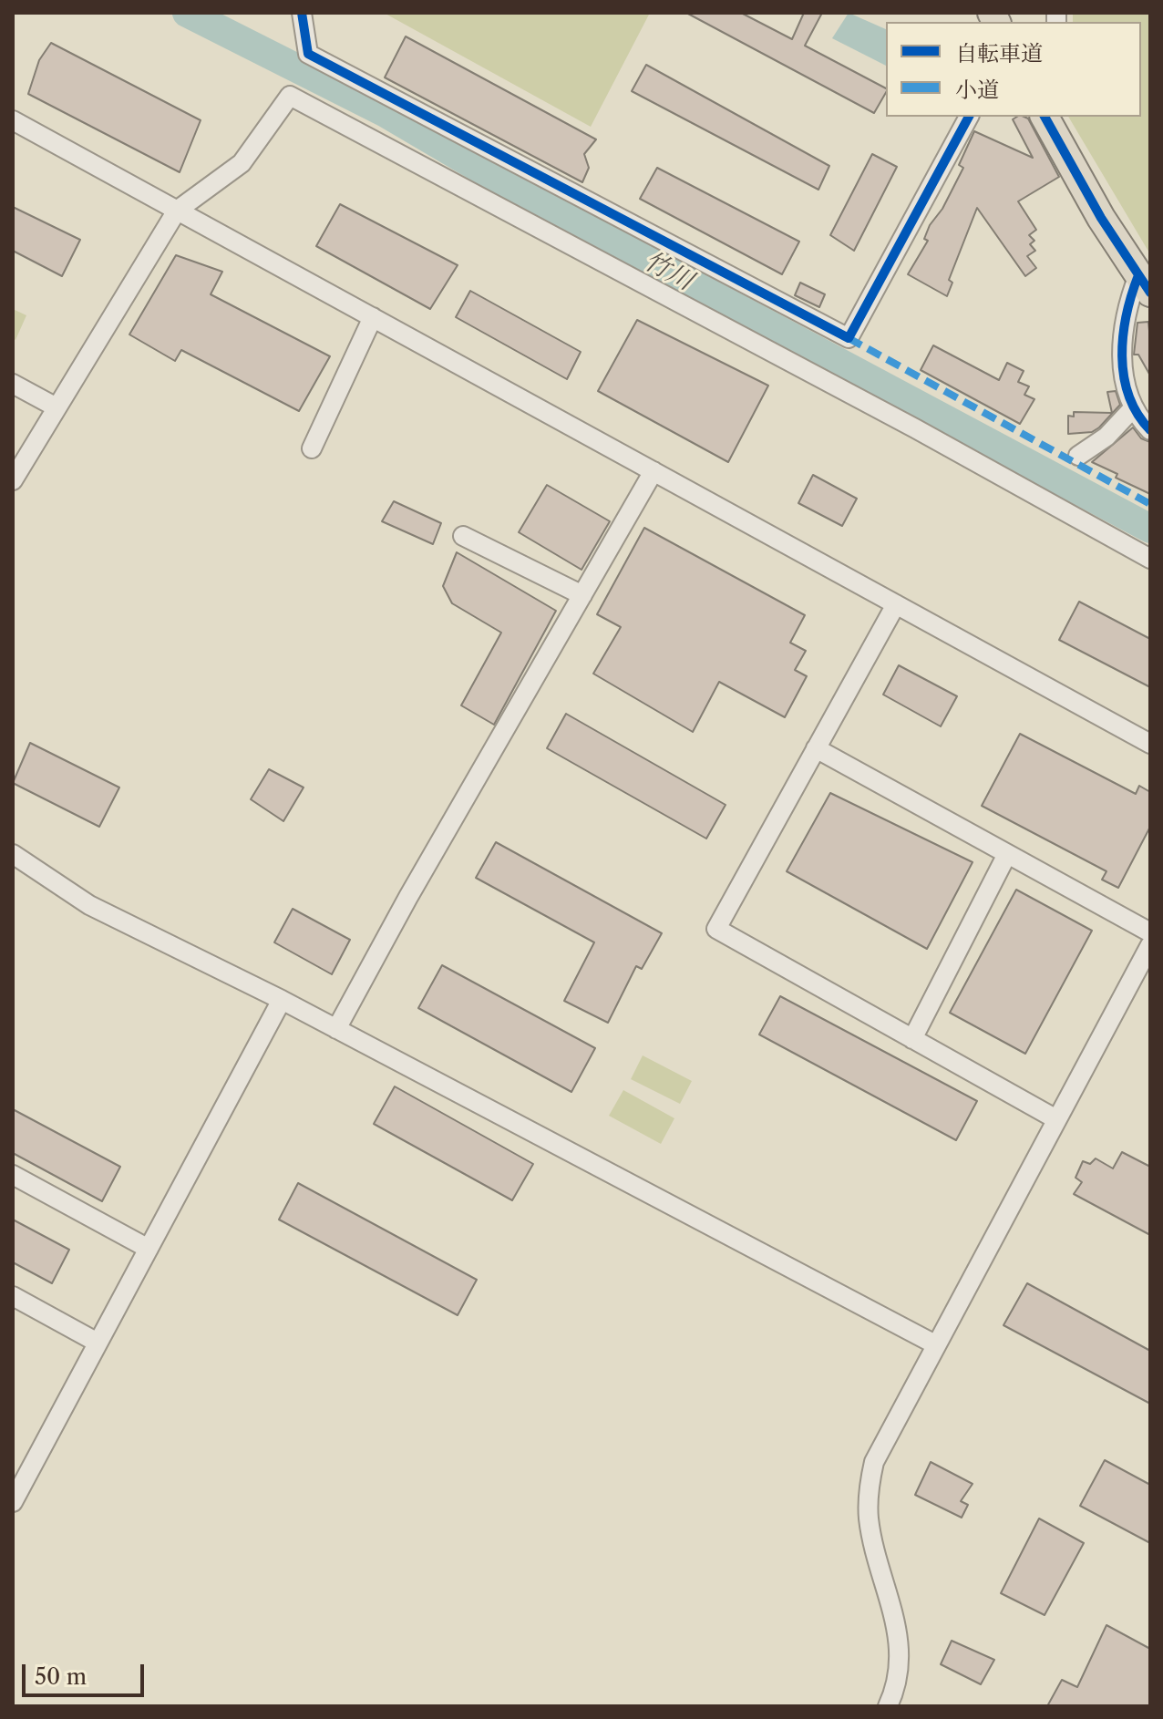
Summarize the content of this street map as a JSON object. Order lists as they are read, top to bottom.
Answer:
{
  "water": ["竹川"],
  "legend": ["自転車道", "小道"],
  "scale_bar": "50 m"
}
